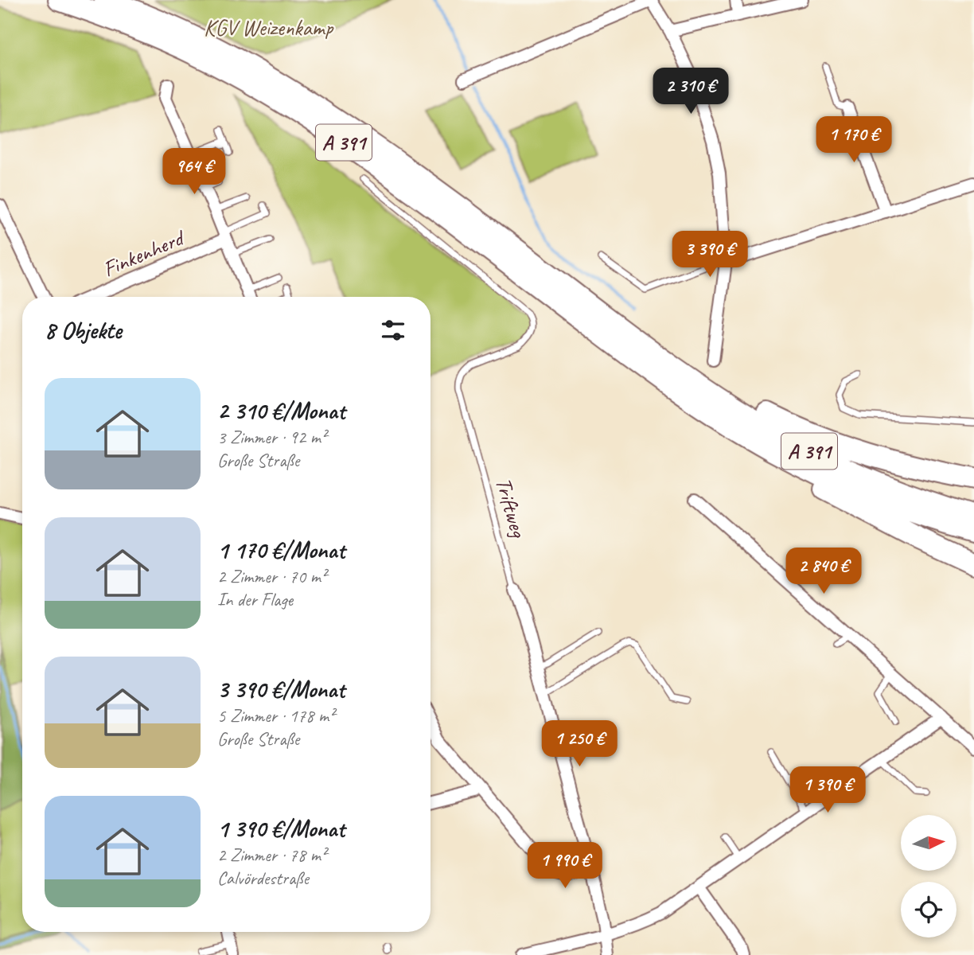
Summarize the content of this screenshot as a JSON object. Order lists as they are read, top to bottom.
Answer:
{
  "streets": {
    "highway": ["A 391"],
    "street": ["Finkenherd", "Triftweg"]
  },
  "parks": ["KGV Weizenkamp"],
  "north": "right",
  "page": {
    "price": [
      "2 310 €",
      "1 170 €",
      "964 €",
      "3 390 €",
      "2 840 €",
      "1 250 €",
      "1 390 €",
      "1 990 €"
    ],
    "heading": "8 Objekte",
    "list": [
      {
        "name": "2 310 €/Monat",
        "note": "3 Zimmer · 92 m² · Große Straße"
      },
      {
        "name": "1 170 €/Monat",
        "note": "2 Zimmer · 70 m² · In der Flage"
      },
      {
        "name": "3 390 €/Monat",
        "note": "5 Zimmer · 178 m² · Große Straße"
      },
      {
        "name": "1 390 €/Monat",
        "note": "2 Zimmer · 78 m² · Calvördestraße"
      }
    ]
  }
}
